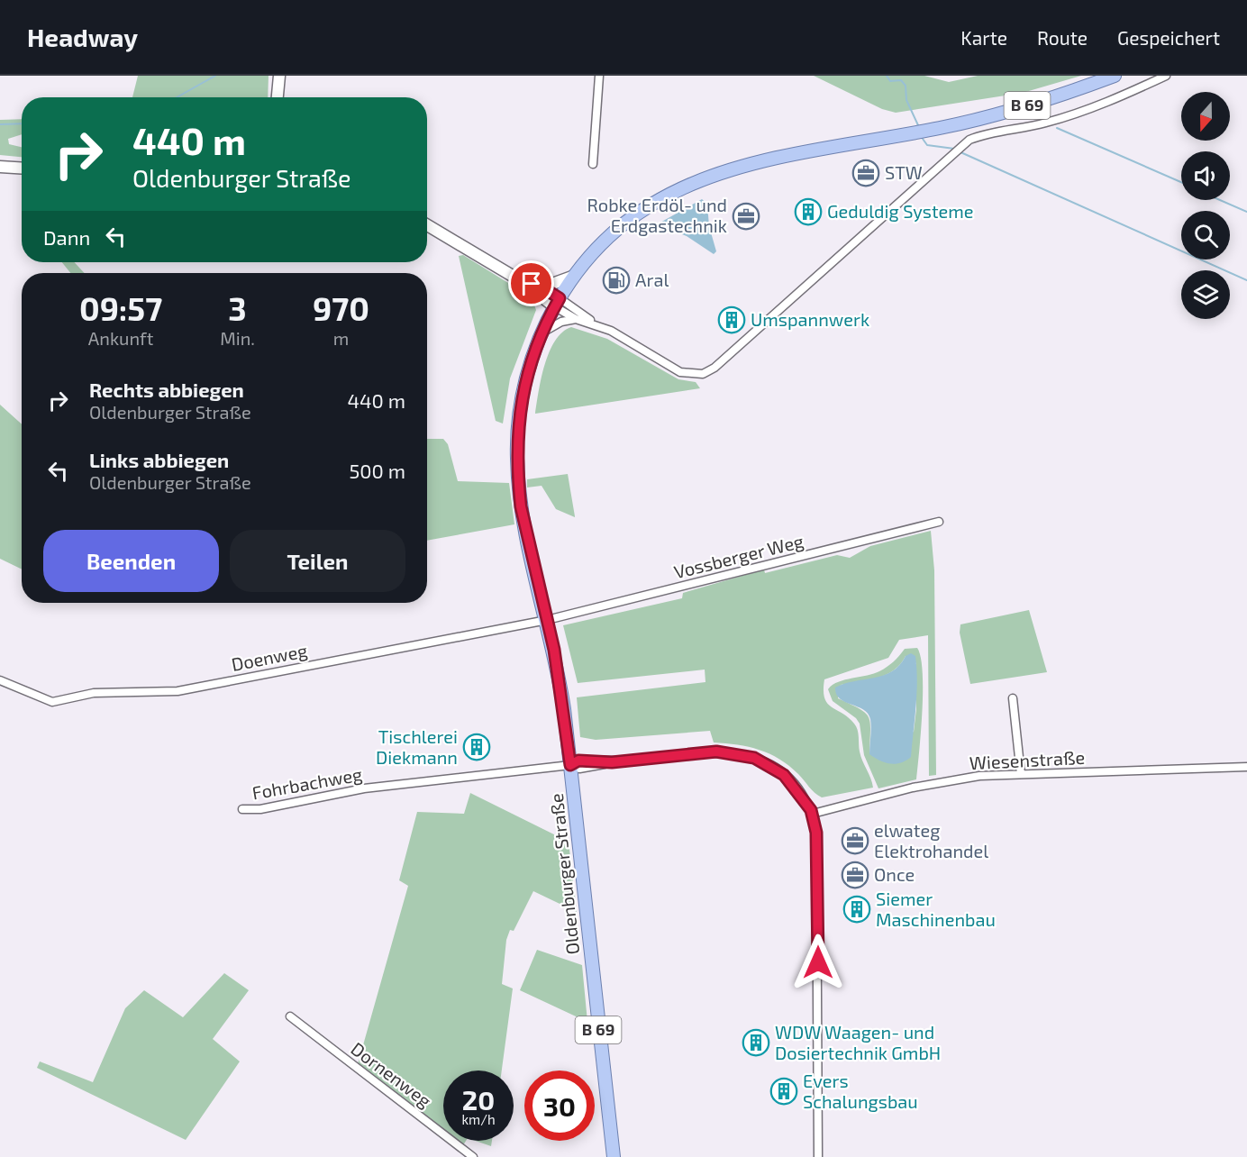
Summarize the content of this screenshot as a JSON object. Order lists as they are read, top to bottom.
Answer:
{
  "streets": {
    "main road": ["B 69", "Oldenburger Straße"],
    "street": [
      "Vossberger Weg",
      "Doenweg",
      "Wiesenstraße",
      "Fohrbachweg",
      "Dornenweg"
    ]
  },
  "crossings": [
    ["B 69", "Oldenburger Straße"],
    ["Vossberger Weg", "Doenweg"],
    ["Vossberger Weg", "Oldenburger Straße"],
    ["Doenweg", "Oldenburger Straße"],
    ["Wiesenstraße", "Fohrbachweg"],
    ["Fohrbachweg", "Oldenburger Straße"]
  ],
  "places": {
    "office": [
      "STW",
      "Robke Erdöl- und Erdgastechnik",
      "elwateg Elektrohandel",
      "Once"
    ],
    "building": [
      "Geduldig Systeme",
      "Umspannwerk",
      "Tischlerei Diekmann",
      "Siemer Maschinenbau",
      "WDW Waagen- und Dosiertechnik GmbH",
      "Evers Schalungsbau"
    ],
    "fuel station": ["Aral"]
  },
  "north": "bottom",
  "page": {
    "header": "Headway",
    "nav": ["Karte", "Route", "Gespeichert"],
    "turn": ["440 m", "Oldenburger Straße"],
    "then": "Dann",
    "eta": [
      "09:57",
      "Ankunft",
      "3",
      "Min.",
      "970",
      "m"
    ],
    "list": [
      {
        "name": "Rechts abbiegen",
        "note": "Oldenburger Straße",
        "value": "440 m"
      },
      {
        "name": "Links abbiegen",
        "note": "Oldenburger Straße",
        "value": "500 m"
      }
    ],
    "buttons": ["Beenden", "Teilen"],
    "speed": "20 km/h",
    "limit": "30"
  }
}
